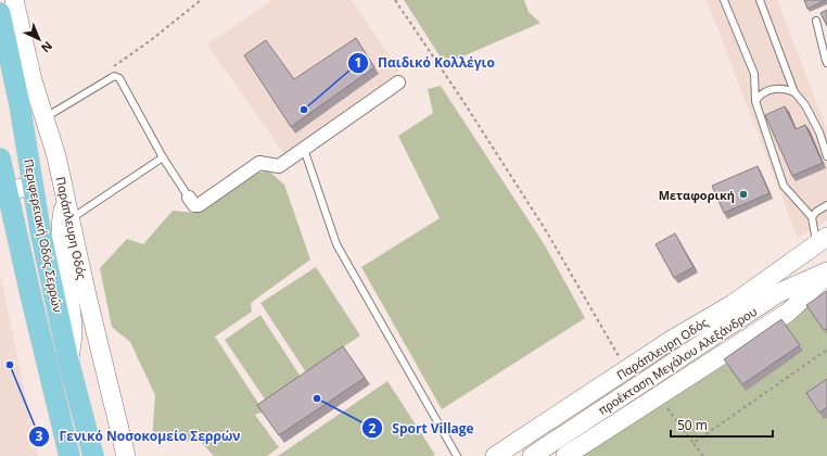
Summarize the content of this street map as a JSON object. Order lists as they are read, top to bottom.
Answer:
{
  "streets": {
    "main road": ["Περιφερειακή Οδός Σερρών"],
    "street": ["Παράπλευρη Οδός", "προέκταση Μεγάλου Αλεξάνδρου"]
  },
  "places": [
    "Παιδικό Κολλέγιο",
    "Μεταφορική",
    "Γενικό Νοσοκομείο Σερρών",
    "Sport Village"
  ],
  "scale_bar": "50 m",
  "north": "bottom right"
}
